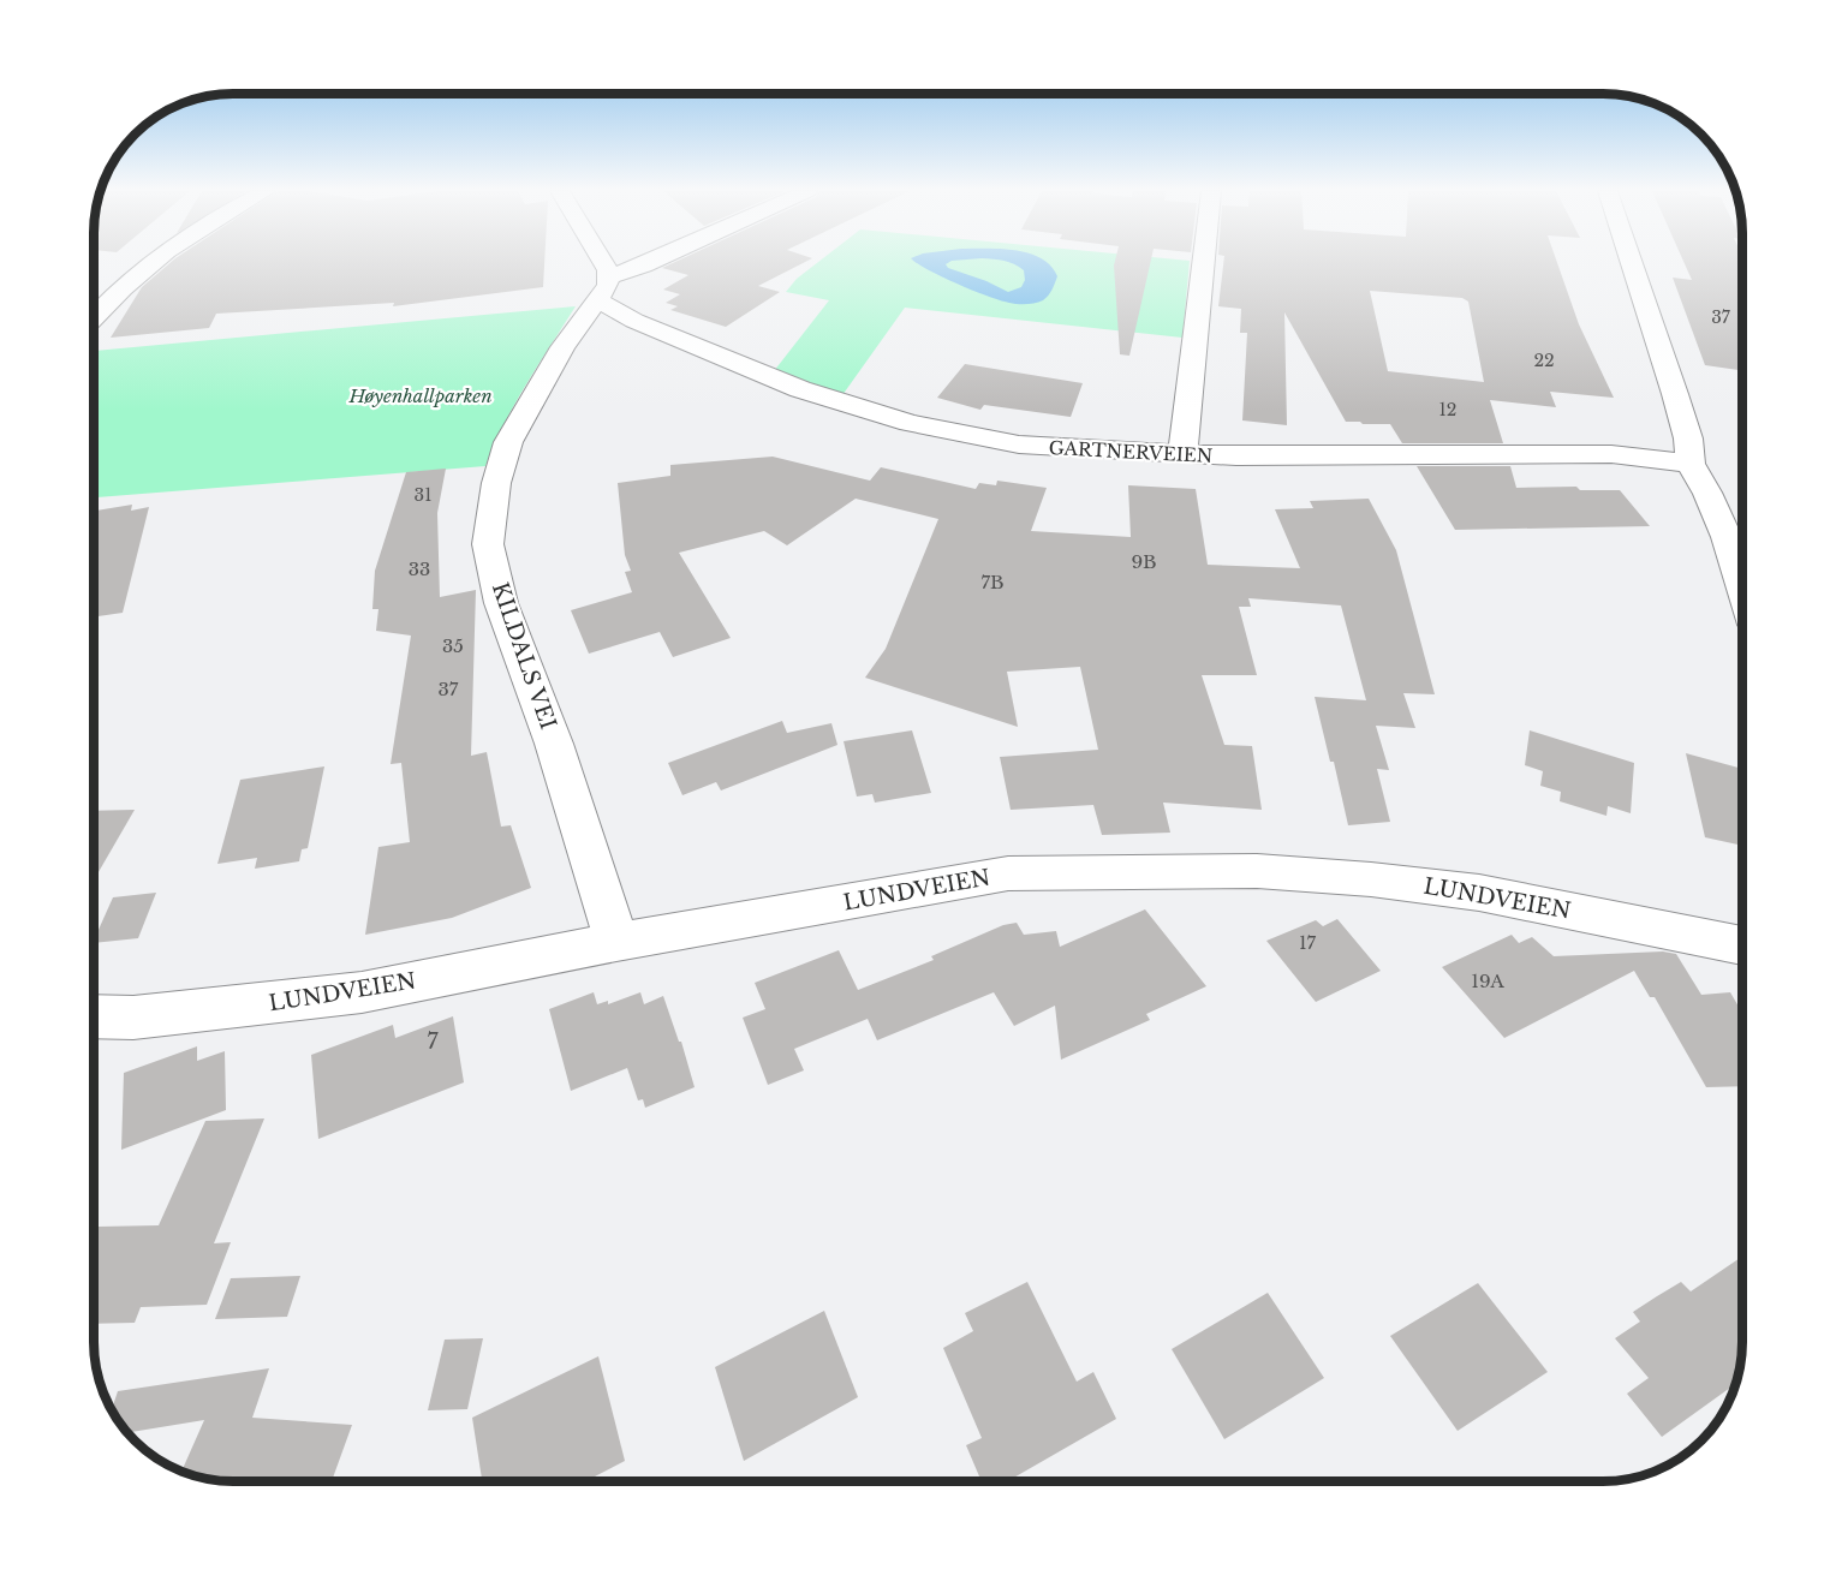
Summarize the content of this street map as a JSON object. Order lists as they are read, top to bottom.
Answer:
{
  "streets": {
    "street": ["GARTNERVEIEN", "KILDALS VEI", "LUNDVEIEN"]
  },
  "crossings": [
    ["GARTNERVEIEN", "KILDALS VEI"],
    ["KILDALS VEI", "LUNDVEIEN"]
  ],
  "parks": ["Høyenhallparken"],
  "house_numbers": [
    "37",
    "22",
    "12",
    "31",
    "9B",
    "33",
    "7B",
    "35",
    "37",
    "17",
    "19A",
    "7"
  ]
}
